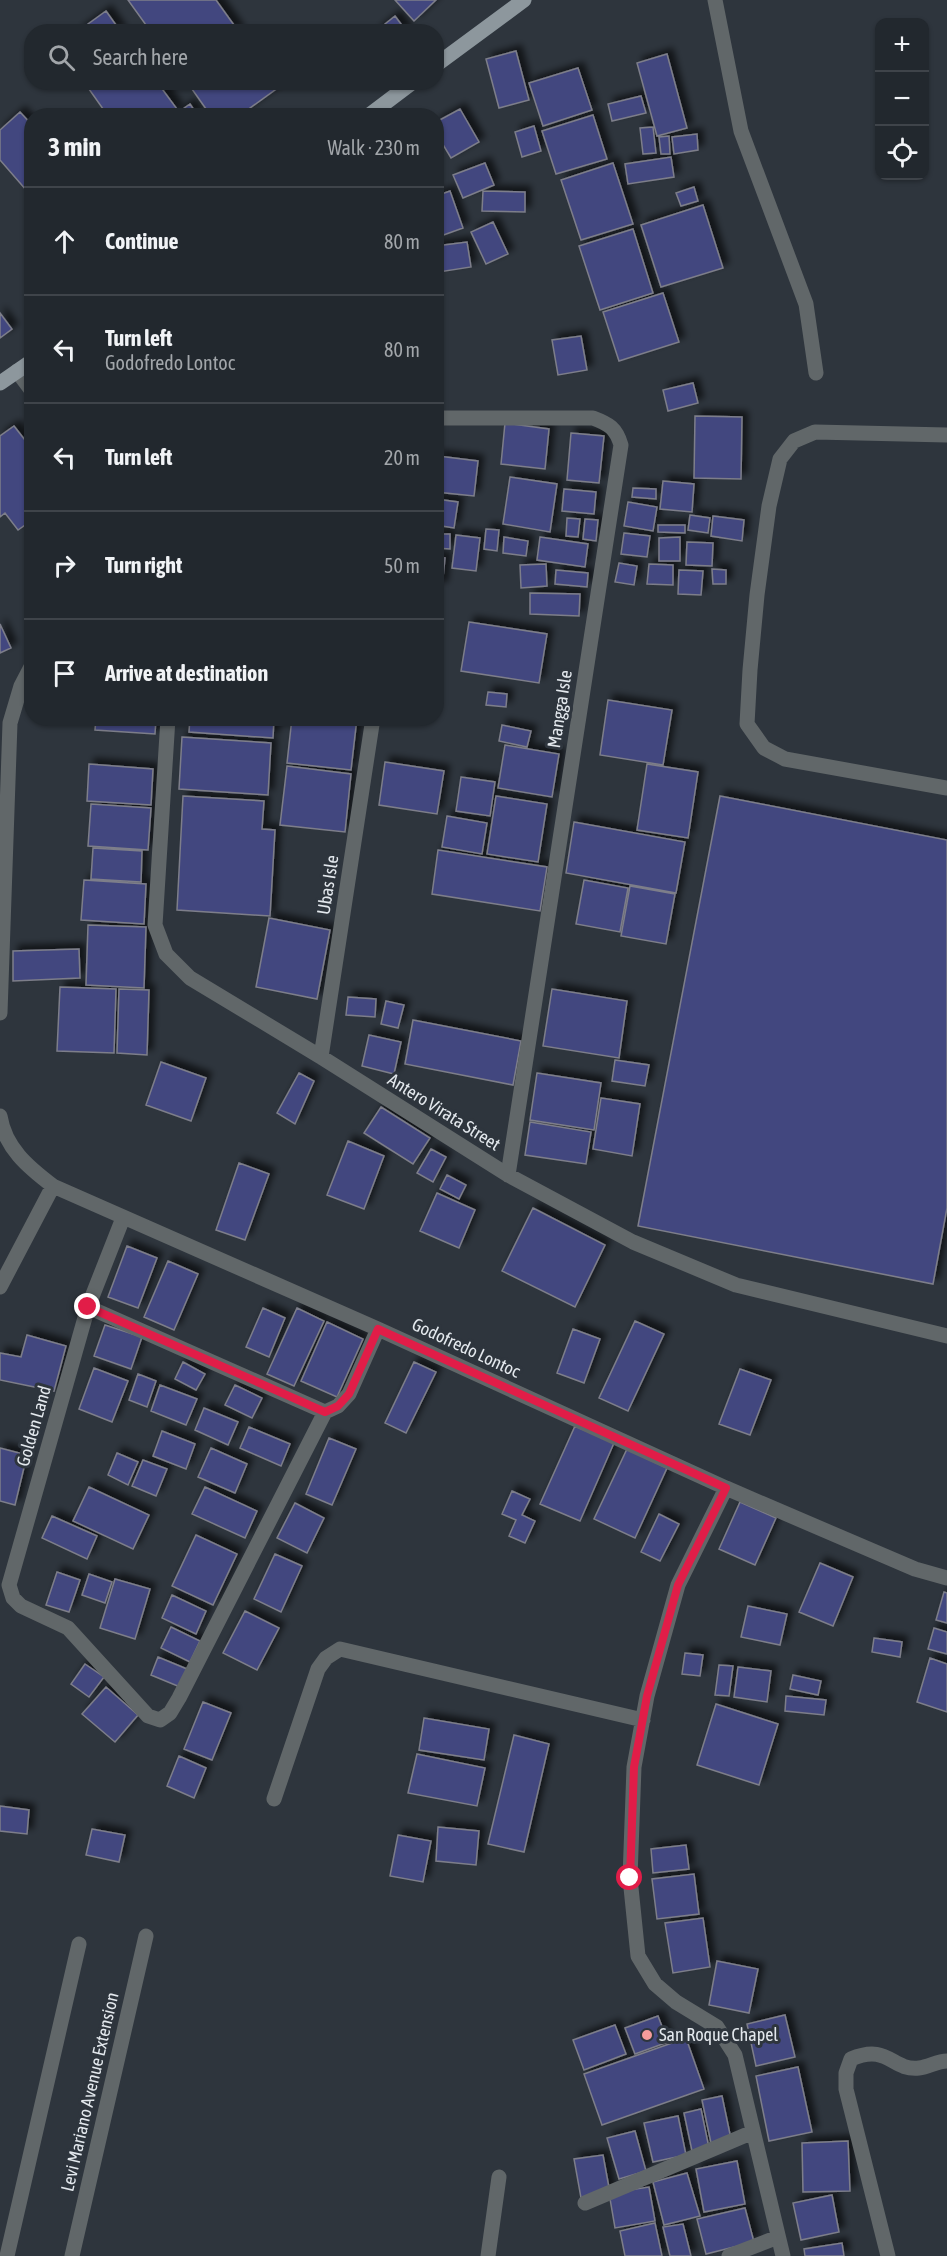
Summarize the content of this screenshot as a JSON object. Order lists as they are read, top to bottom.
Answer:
{
  "streets": {
    "street": [
      "Mangga Isle",
      "Ubas Isle",
      "Antero Virata Street",
      "Godofredo Lontoc",
      "Golden Land",
      "Levi Mariano Avenue Extension"
    ]
  },
  "crossings": [
    ["Mangga Isle", "Antero Virata Street"],
    ["Ubas Isle", "Antero Virata Street"],
    ["Godofredo Lontoc", "Golden Land"]
  ],
  "places": ["San Roque Chapel"],
  "page": {
    "map_buttons": ["+", "−"],
    "search": "Search here",
    "heading": ["3 min", "Walk · 230 m"],
    "list": [
      ["Continue", "80 m"],
      ["Turn left", "Godofredo Lontoc", "80 m"],
      ["Turn left", "20 m"],
      ["Turn right", "50 m"],
      "Arrive at destination"
    ]
  }
}
